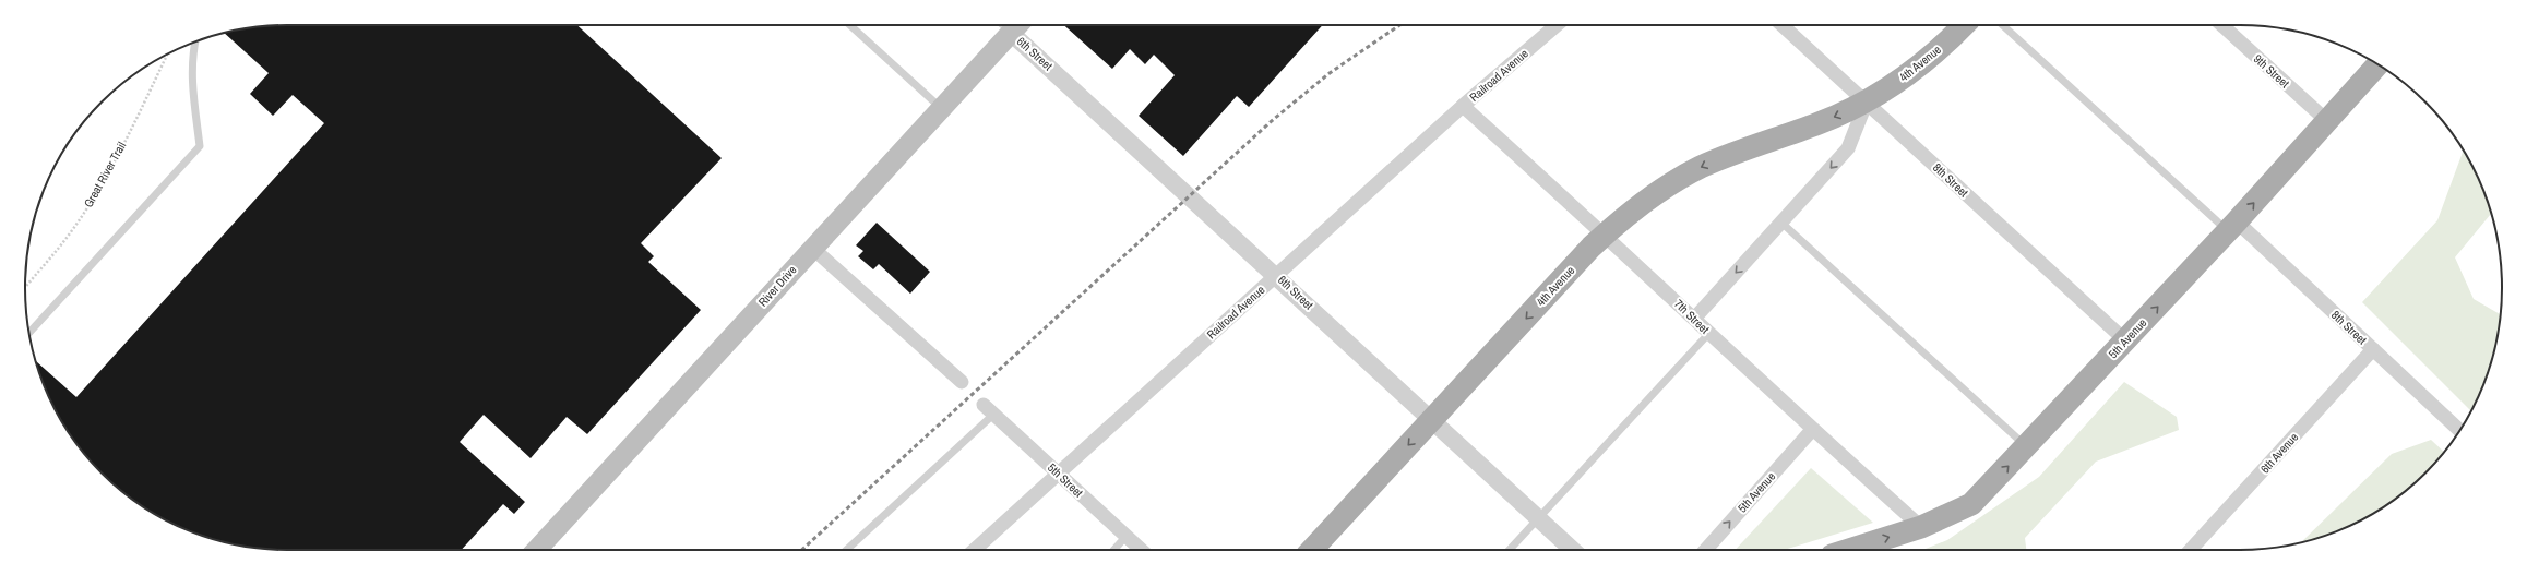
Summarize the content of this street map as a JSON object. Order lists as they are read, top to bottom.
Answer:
{
  "streets": {
    "main road": ["4th Avenue", "River Drive", "5th Avenue"],
    "street": [
      "6th Street",
      "9th Street",
      "Railroad Avenue",
      "8th Street",
      "7th Street",
      "6th Avenue",
      "5th Street"
    ],
    "path": ["Great River Trail"]
  },
  "crossings": [
    ["6th Street", "4th Avenue"],
    ["6th Street", "Railroad Avenue"],
    ["6th Street", "River Drive"],
    ["4th Avenue", "8th Street"],
    ["4th Avenue", "7th Street"],
    ["9th Street", "5th Avenue"],
    ["Railroad Avenue", "7th Street"],
    ["Railroad Avenue", "5th Street"],
    ["8th Street", "5th Avenue"],
    ["8th Street", "6th Avenue"],
    ["7th Street", "5th Avenue"]
  ],
  "one_way": ["4th Avenue", "5th Avenue"]
}
